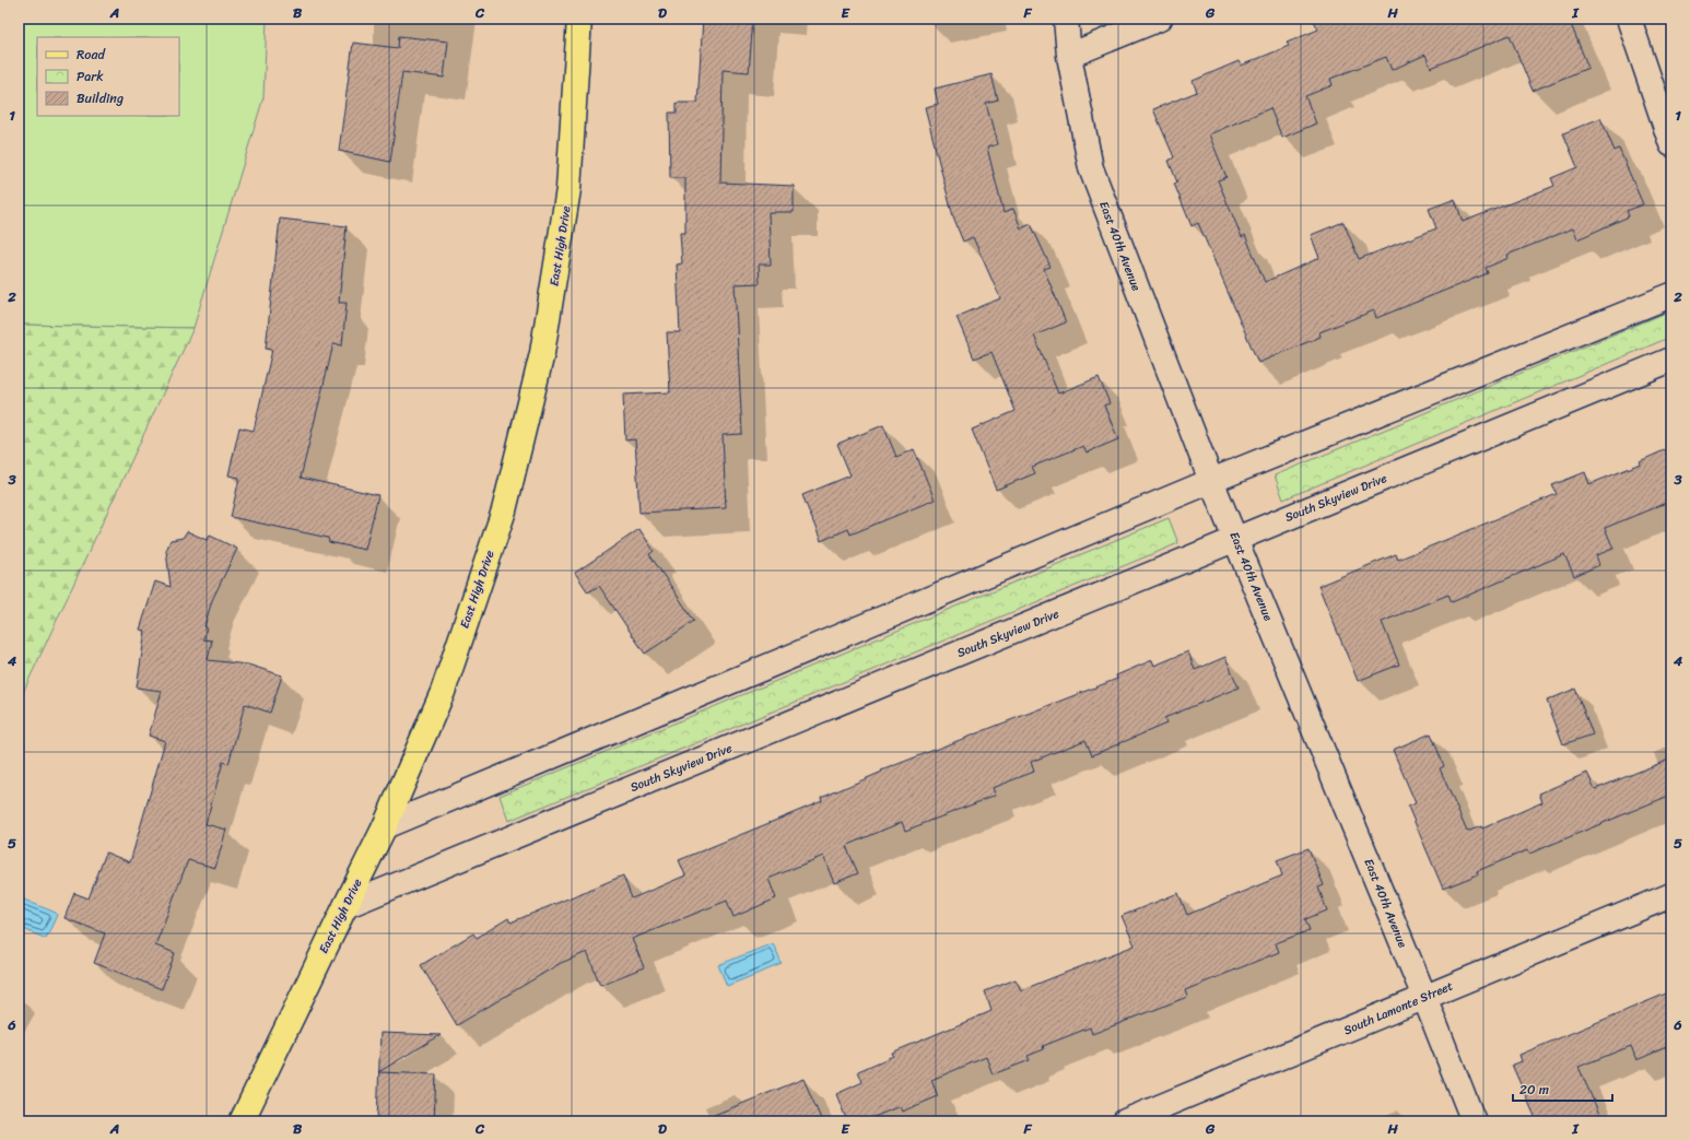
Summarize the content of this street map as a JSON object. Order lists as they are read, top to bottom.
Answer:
{
  "streets": {
    "main road": ["East High Drive"],
    "street": ["East 40th Avenue", "South Skyview Drive", "South Lamonte Street"]
  },
  "crossings": [
    ["East High Drive", "South Skyview Drive"],
    ["East 40th Avenue", "South Skyview Drive"],
    ["East 40th Avenue", "South Lamonte Street"]
  ],
  "legend": ["Road", "Park", "Building"],
  "scale_bar": "20 m",
  "grid": {
    "columns": [
      "A",
      "B",
      "C",
      "D",
      "E",
      "F",
      "G",
      "H",
      "I"
    ],
    "rows": [
      "1",
      "2",
      "3",
      "4",
      "5",
      "6"
    ]
  }
}
